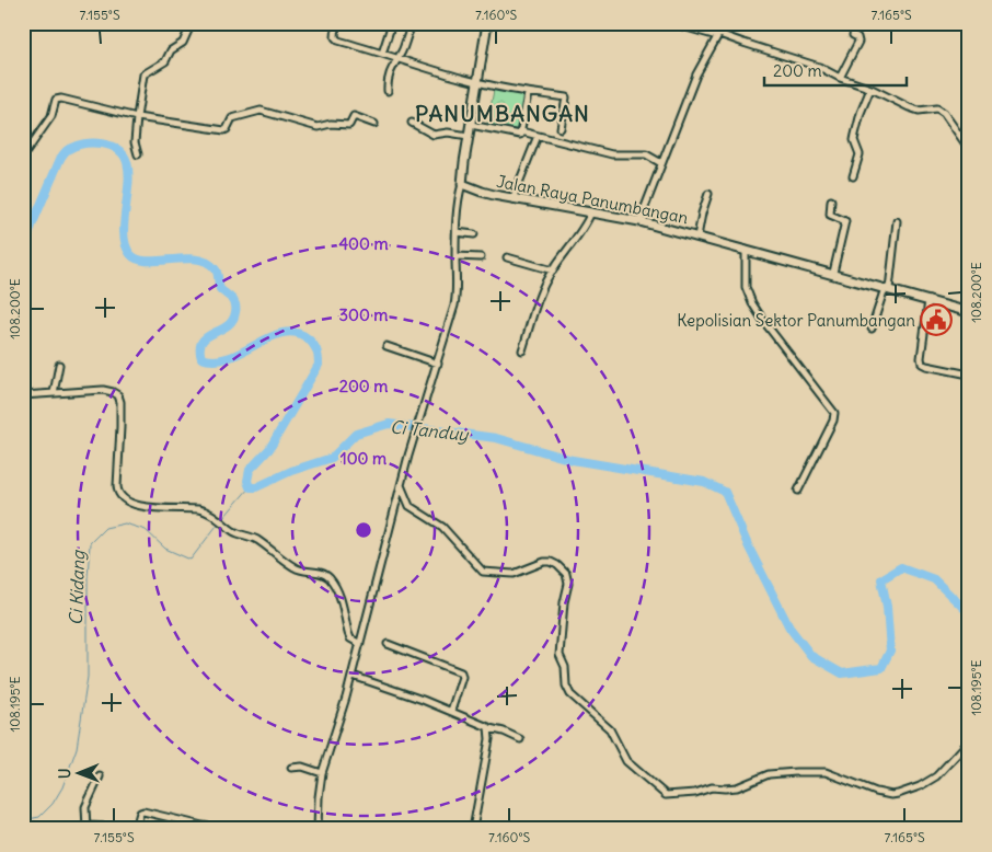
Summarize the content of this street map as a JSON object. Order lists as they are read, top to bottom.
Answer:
{
  "streets": {
    "main road": ["Jalan Raya Panumbangan"]
  },
  "districts": ["PANUMBANGAN"],
  "water": ["Ci Tanduy", "Ci Kidang"],
  "places": {
    "public building": ["Kepolisian Sektor Panumbangan"]
  },
  "scale_bar": "200 m",
  "north": "left",
  "coordinates": [
    "7.155°S",
    "7.160°S",
    "7.165°S",
    "108.200°E",
    "108.195°E"
  ],
  "rings": [
    "400 m",
    "300 m",
    "200 m",
    "100 m"
  ]
}
